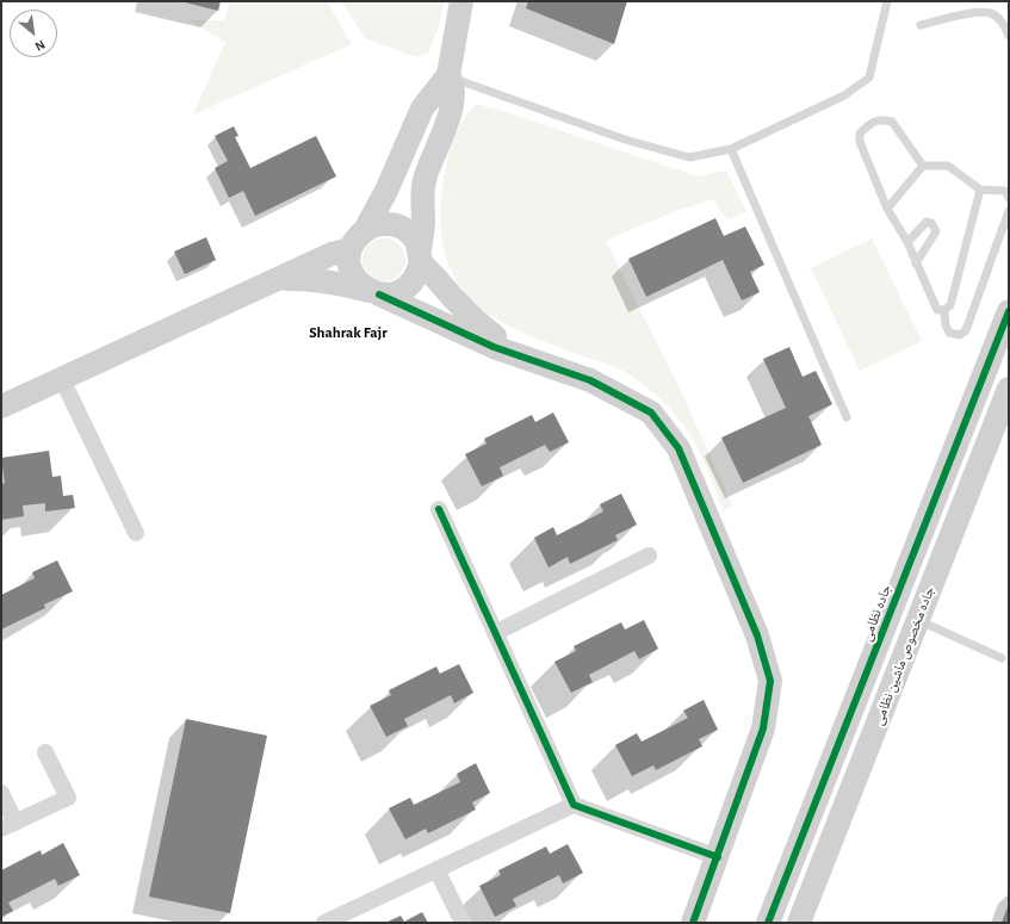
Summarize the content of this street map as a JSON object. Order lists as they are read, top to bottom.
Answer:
{
  "streets": {
    "street": ["جاده نظامی", "جاده مخصوص ماشین نظامی"]
  },
  "districts": ["Shahrak Fajr"],
  "north": "bottom right"
}
